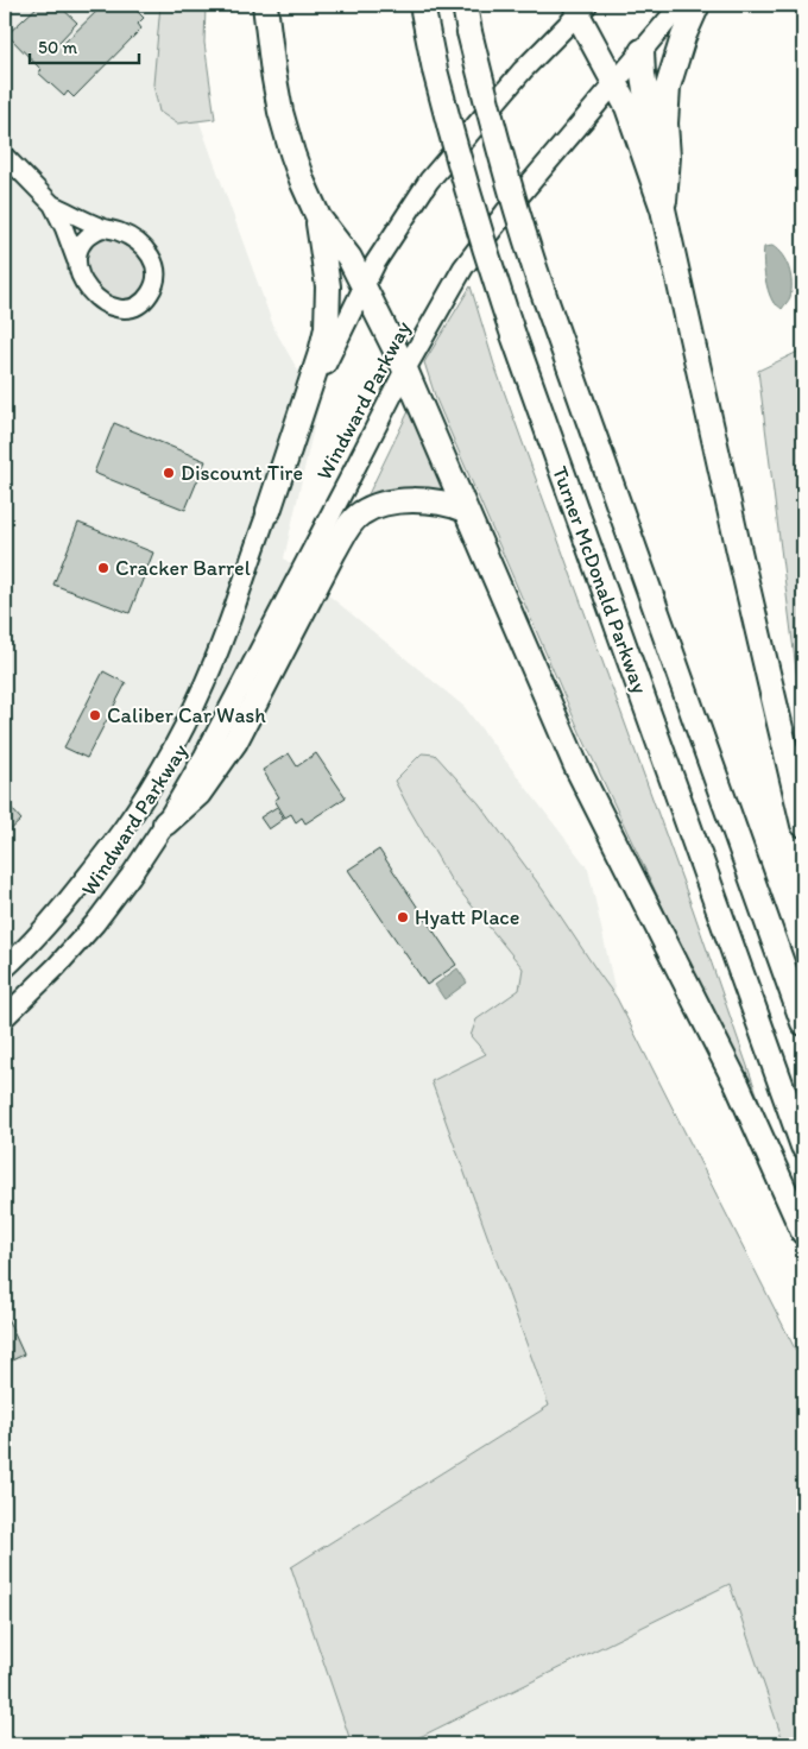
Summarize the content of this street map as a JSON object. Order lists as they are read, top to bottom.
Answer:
{
  "streets": {
    "highway": ["Turner McDonald Parkway"],
    "main road": ["Windward Parkway"]
  },
  "places": [
    "Discount Tire",
    "Cracker Barrel",
    "Caliber Car Wash",
    "Hyatt Place"
  ],
  "scale_bar": "50 m"
}
